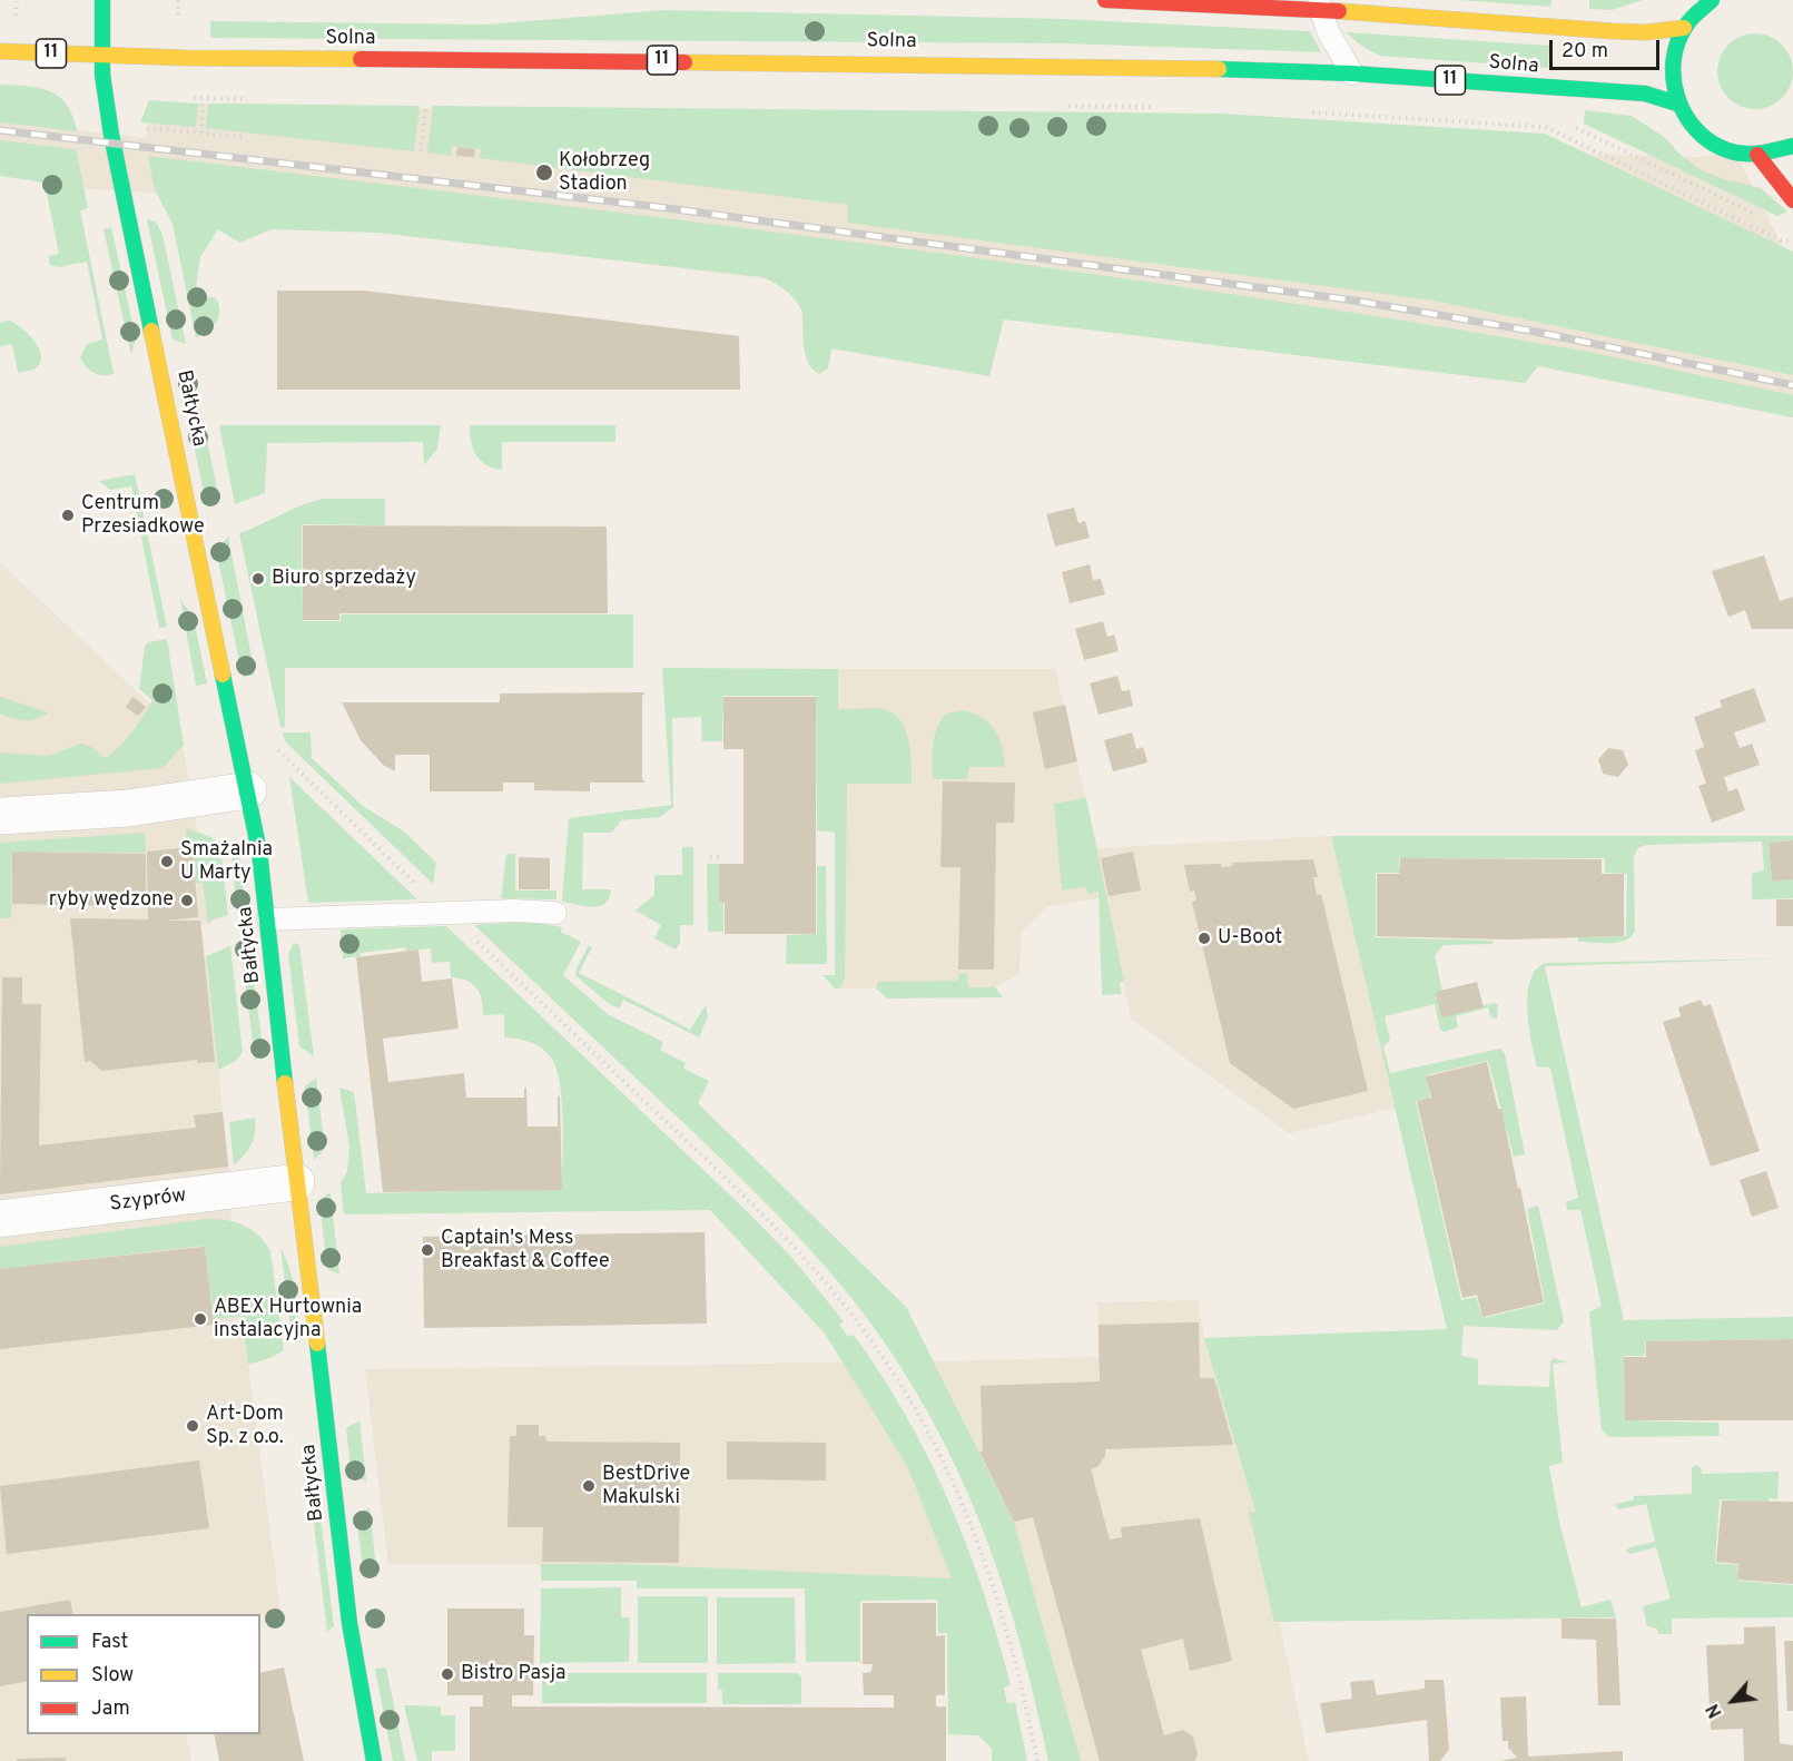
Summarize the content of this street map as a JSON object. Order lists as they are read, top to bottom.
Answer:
{
  "streets": {
    "main road": ["Solna", "11", "Bałtycka"],
    "street": ["Szyprów"]
  },
  "crossings": [
    ["Solna", "Bałtycka"],
    ["Bałtycka", "Szyprów"]
  ],
  "places": [
    "Kołobrzeg Stadion",
    "Centrum Przesiadkowe",
    "Biuro sprzedaży",
    "Smażalnia U Marty",
    "ryby wędzone",
    "U-Boot",
    "Captain's Mess Breakfast & Coffee",
    "ABEX Hurtownia instalacyjna",
    "Art-Dom Sp. z o.o.",
    "BestDrive Makulski",
    "Bistro Pasja"
  ],
  "legend": ["Fast", "Slow", "Jam"],
  "scale_bar": "20 m",
  "north": "bottom left"
}
